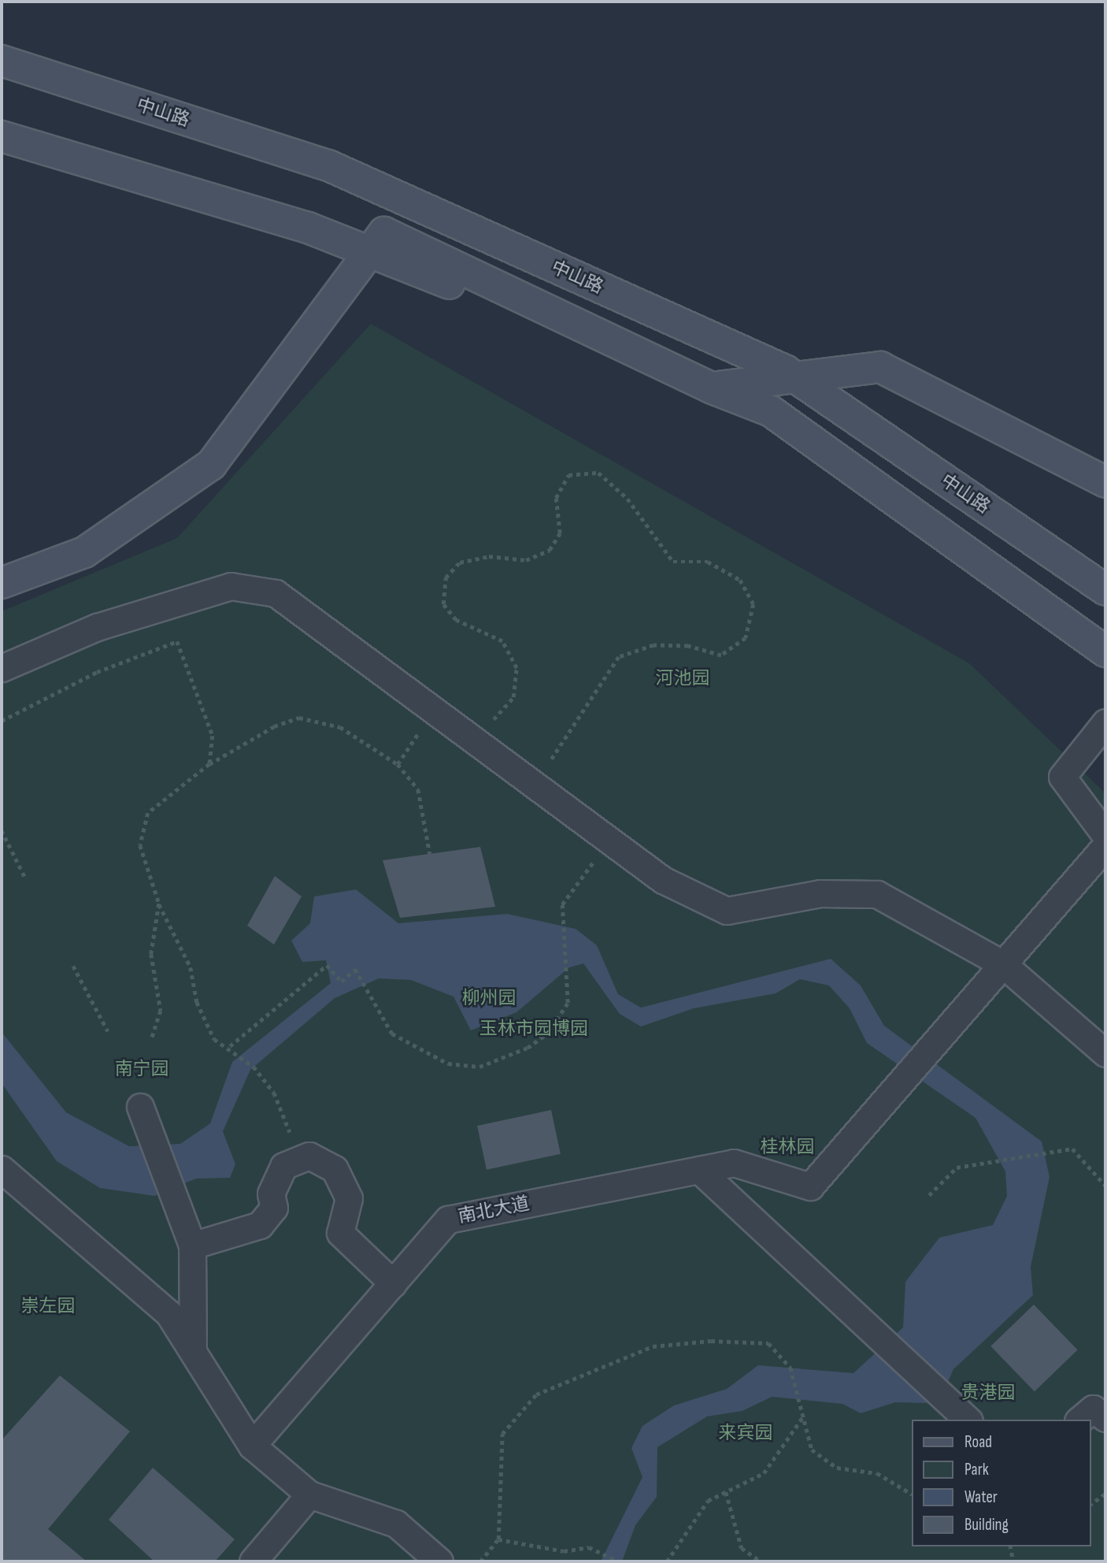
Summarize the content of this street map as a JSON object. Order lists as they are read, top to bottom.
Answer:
{
  "streets": {
    "main road": ["中山路"],
    "street": ["南北大道"]
  },
  "parks": [
    "河池园",
    "柳州园",
    "玉林市园博园",
    "南宁园",
    "桂林园",
    "崇左园",
    "贵港园",
    "来宾园"
  ],
  "legend": [
    "Road",
    "Park",
    "Water",
    "Building"
  ]
}
